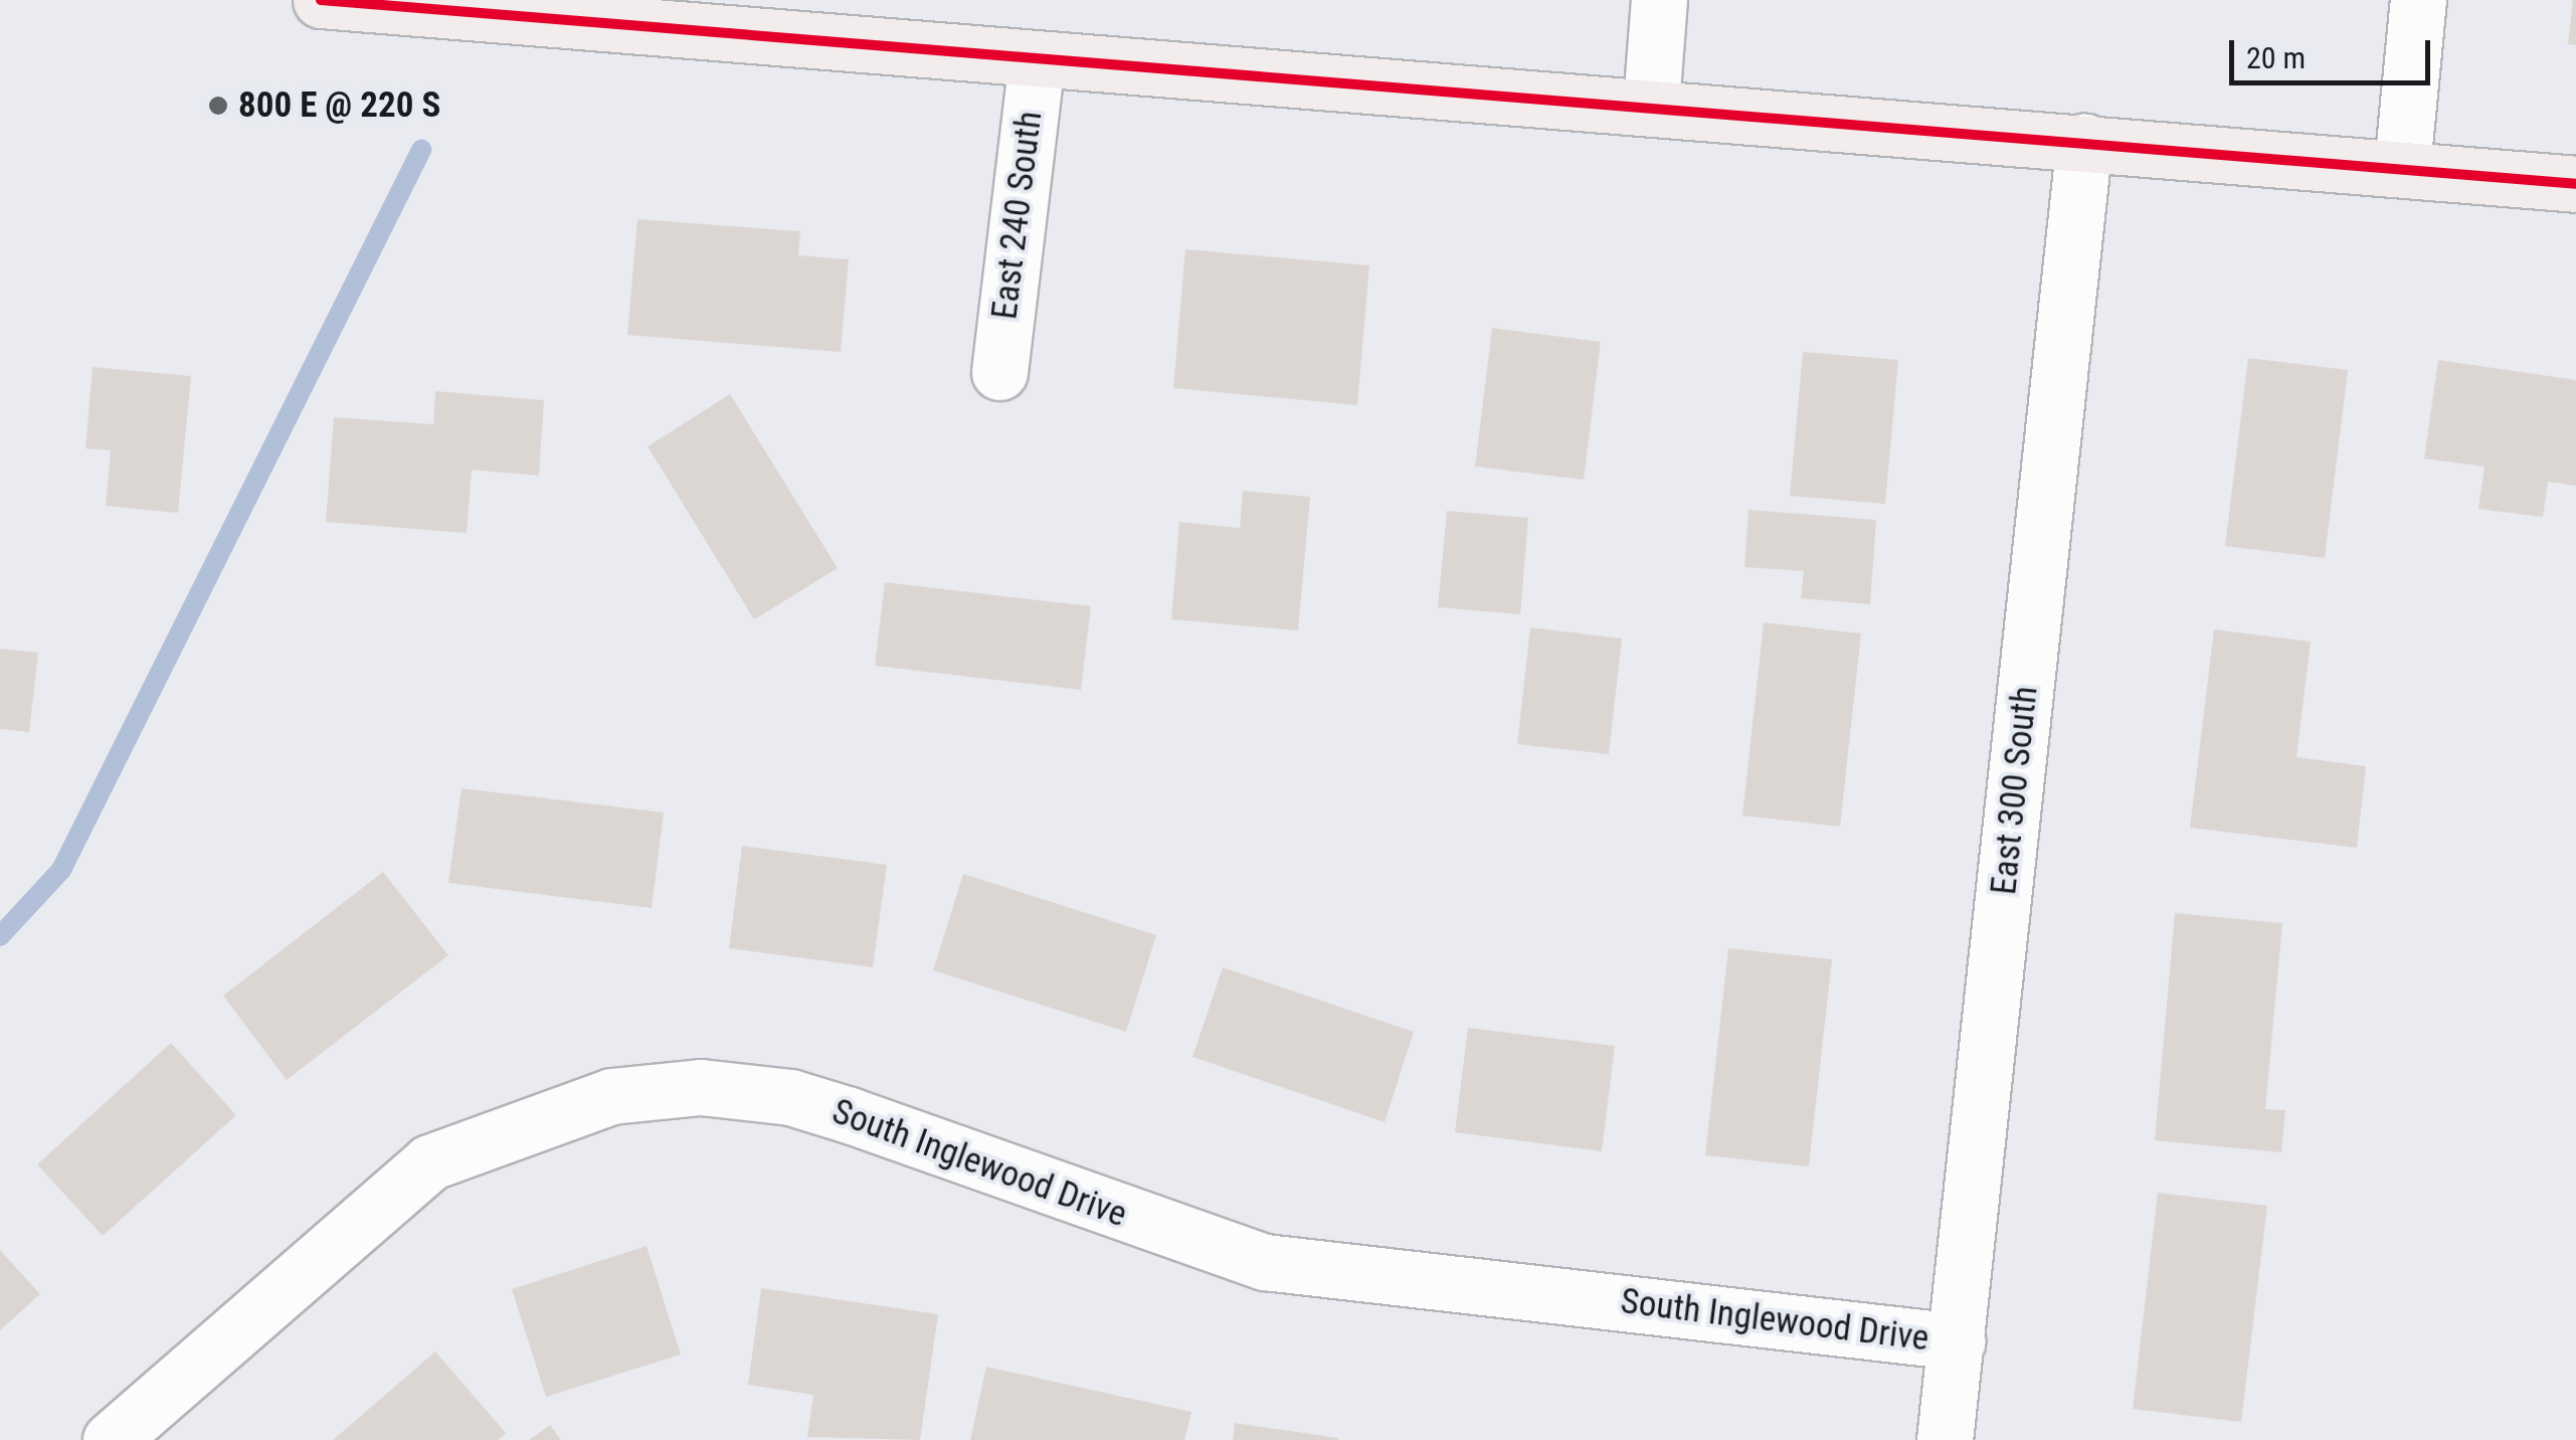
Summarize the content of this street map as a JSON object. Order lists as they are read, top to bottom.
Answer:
{
  "streets": {
    "street": ["East 240 South", "East 300 South", "South Inglewood Drive"]
  },
  "crossings": [
    ["East 300 South", "South Inglewood Drive"]
  ],
  "places": ["800 E @ 220 S"],
  "scale_bar": "20 m"
}
